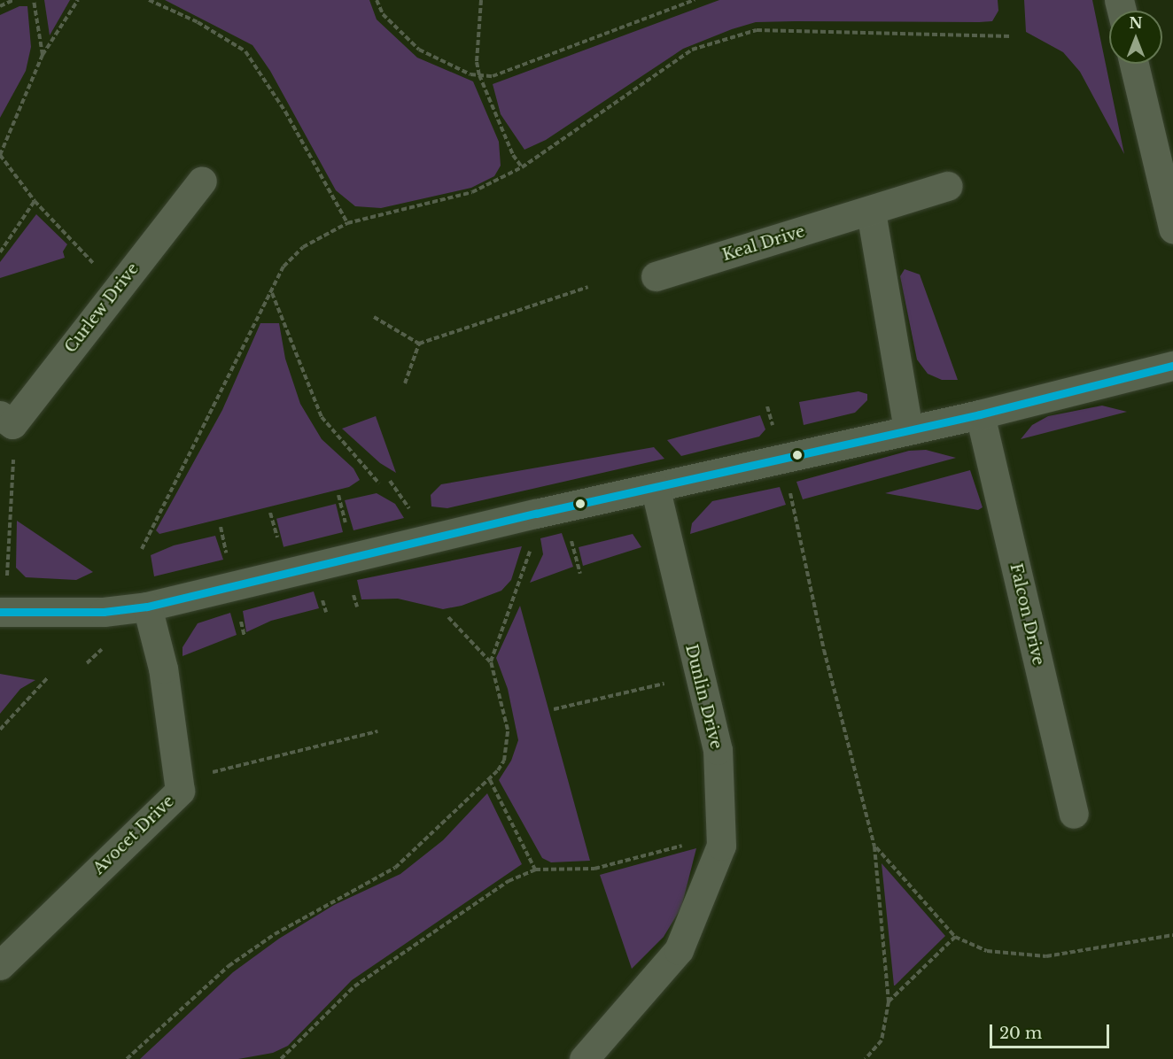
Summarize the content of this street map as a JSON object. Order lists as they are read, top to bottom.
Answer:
{
  "streets": {
    "street": [
      "Keal Drive",
      "Curlew Drive",
      "Falcon Drive",
      "Dunlin Drive",
      "Avocet Drive"
    ]
  },
  "scale_bar": "20 m",
  "north": "top"
}
